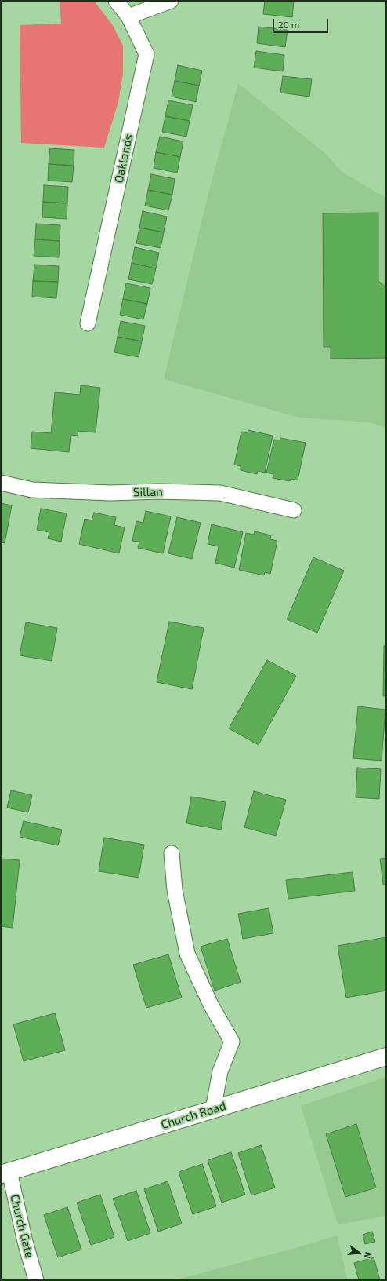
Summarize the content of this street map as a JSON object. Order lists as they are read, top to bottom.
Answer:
{
  "streets": {
    "main road": ["Church Road"],
    "street": ["Oaklands", "Sillan", "Church Gate"]
  },
  "crossings": [
    ["Church Road", "Church Gate"]
  ],
  "scale_bar": "20 m",
  "north": "right"
}
